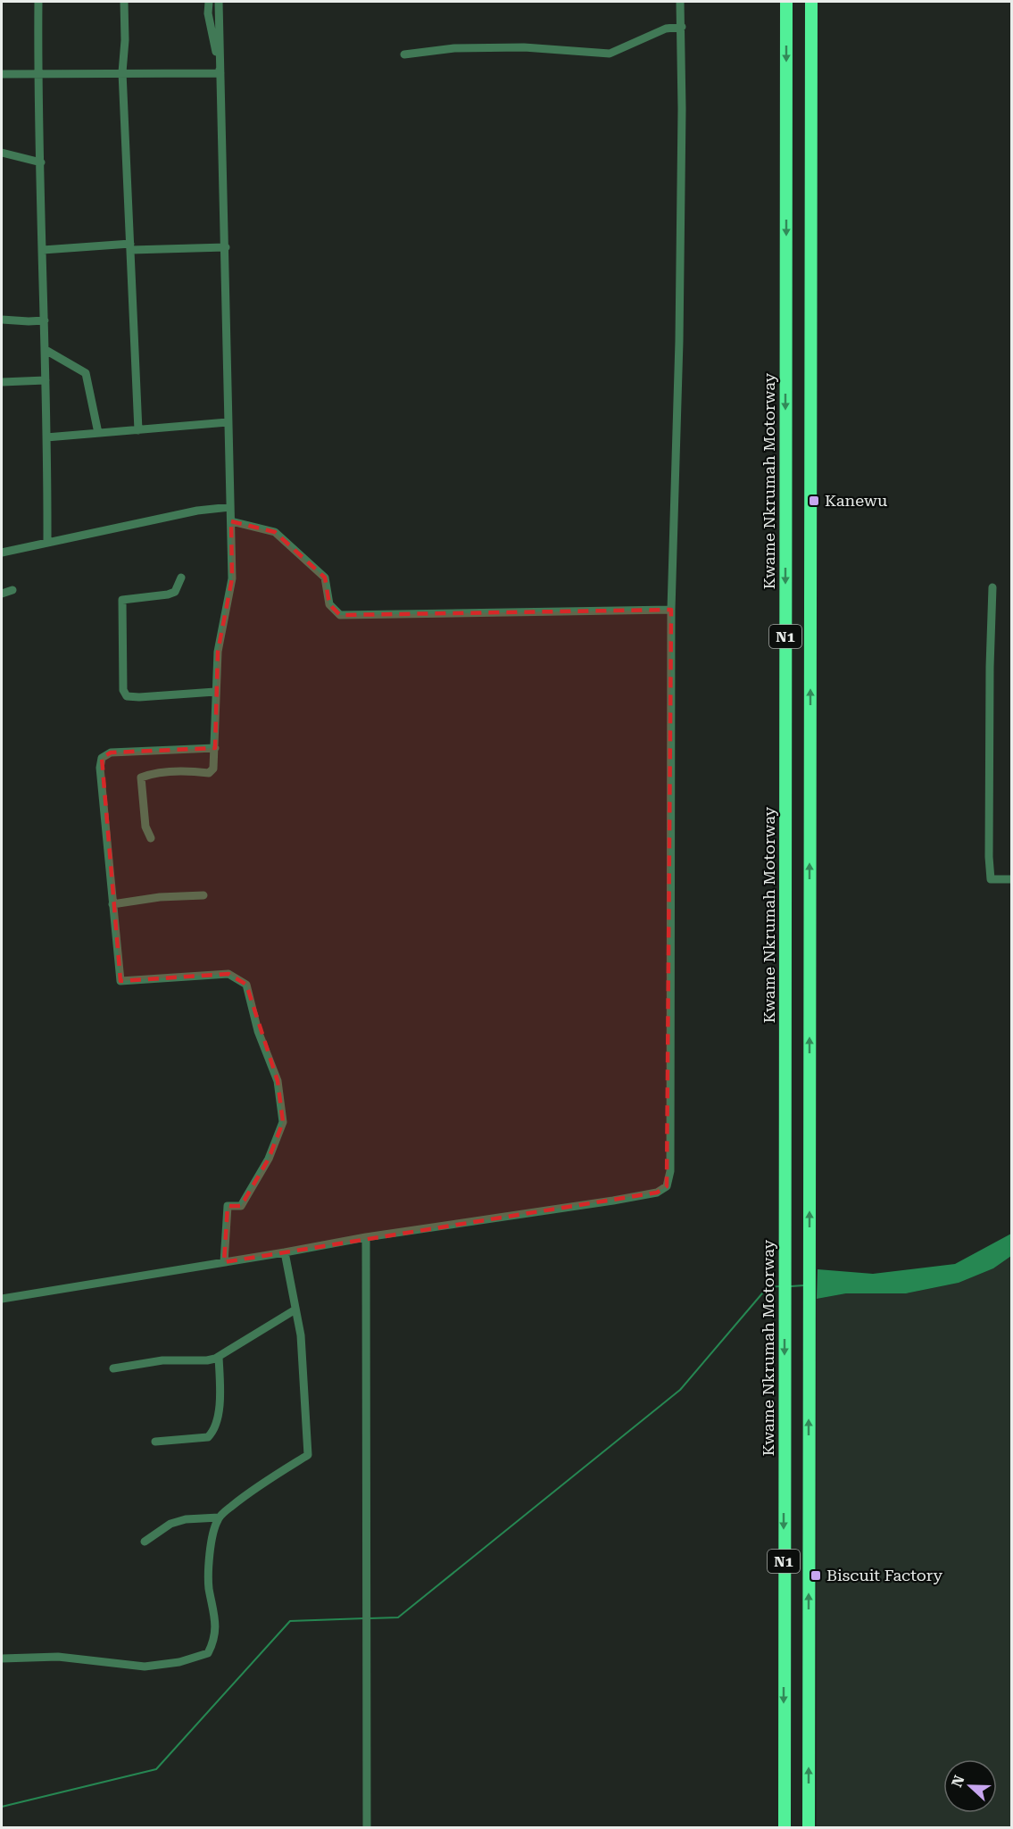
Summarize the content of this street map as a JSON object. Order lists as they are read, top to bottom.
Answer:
{
  "streets": {
    "highway": ["Kwame Nkrumah Motorway", "N1"]
  },
  "places": {
    "transit": ["Kanewu", "Biscuit Factory"]
  },
  "north": "left"
}
